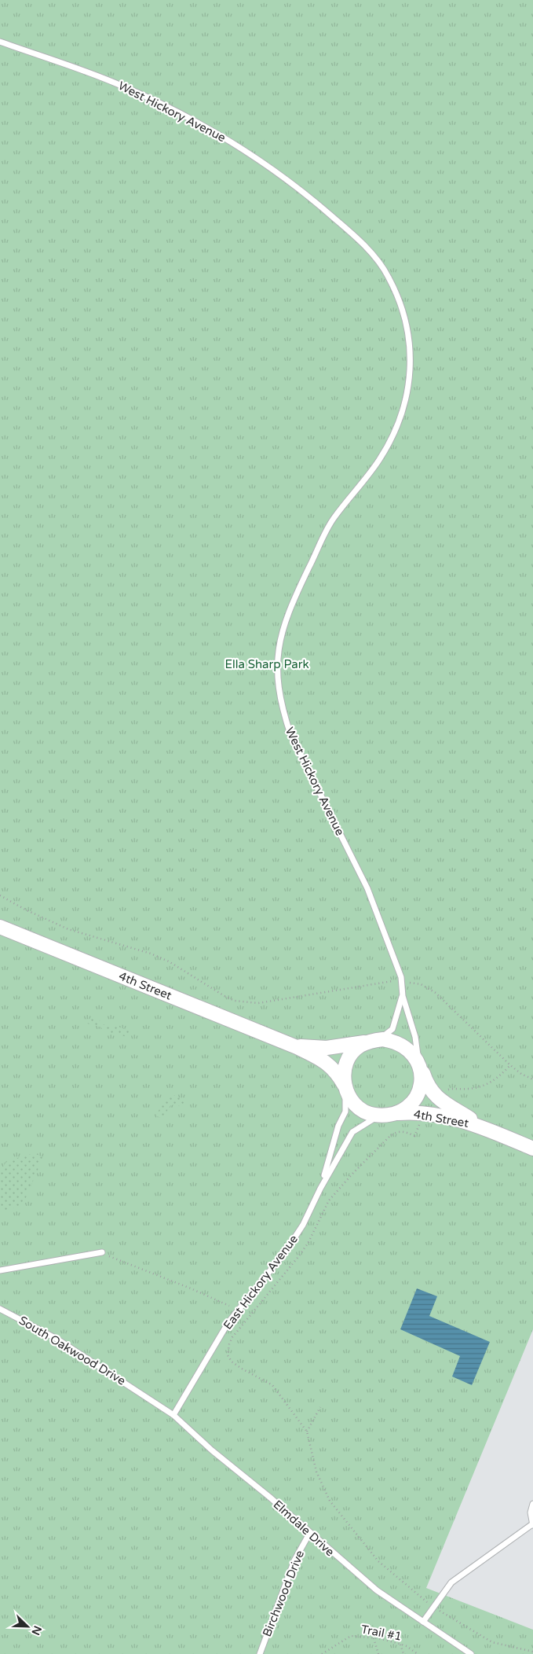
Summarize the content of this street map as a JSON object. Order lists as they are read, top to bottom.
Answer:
{
  "streets": {
    "street": ["4th Street"],
    "lane": [
      "West Hickory Avenue",
      "East Hickory Avenue",
      "South Oakwood Drive",
      "Elmdale Drive",
      "Birchwood Drive"
    ],
    "path": ["Trail #1"]
  },
  "crossings": [
    ["West Hickory Avenue", "4th Street"],
    ["West Hickory Avenue", "East Hickory Avenue"],
    ["4th Street", "East Hickory Avenue"],
    ["East Hickory Avenue", "Elmdale Drive"],
    ["South Oakwood Drive", "Elmdale Drive"],
    ["Elmdale Drive", "Birchwood Drive"]
  ],
  "parks": ["Ella Sharp Park"],
  "north": "bottom right"
}
